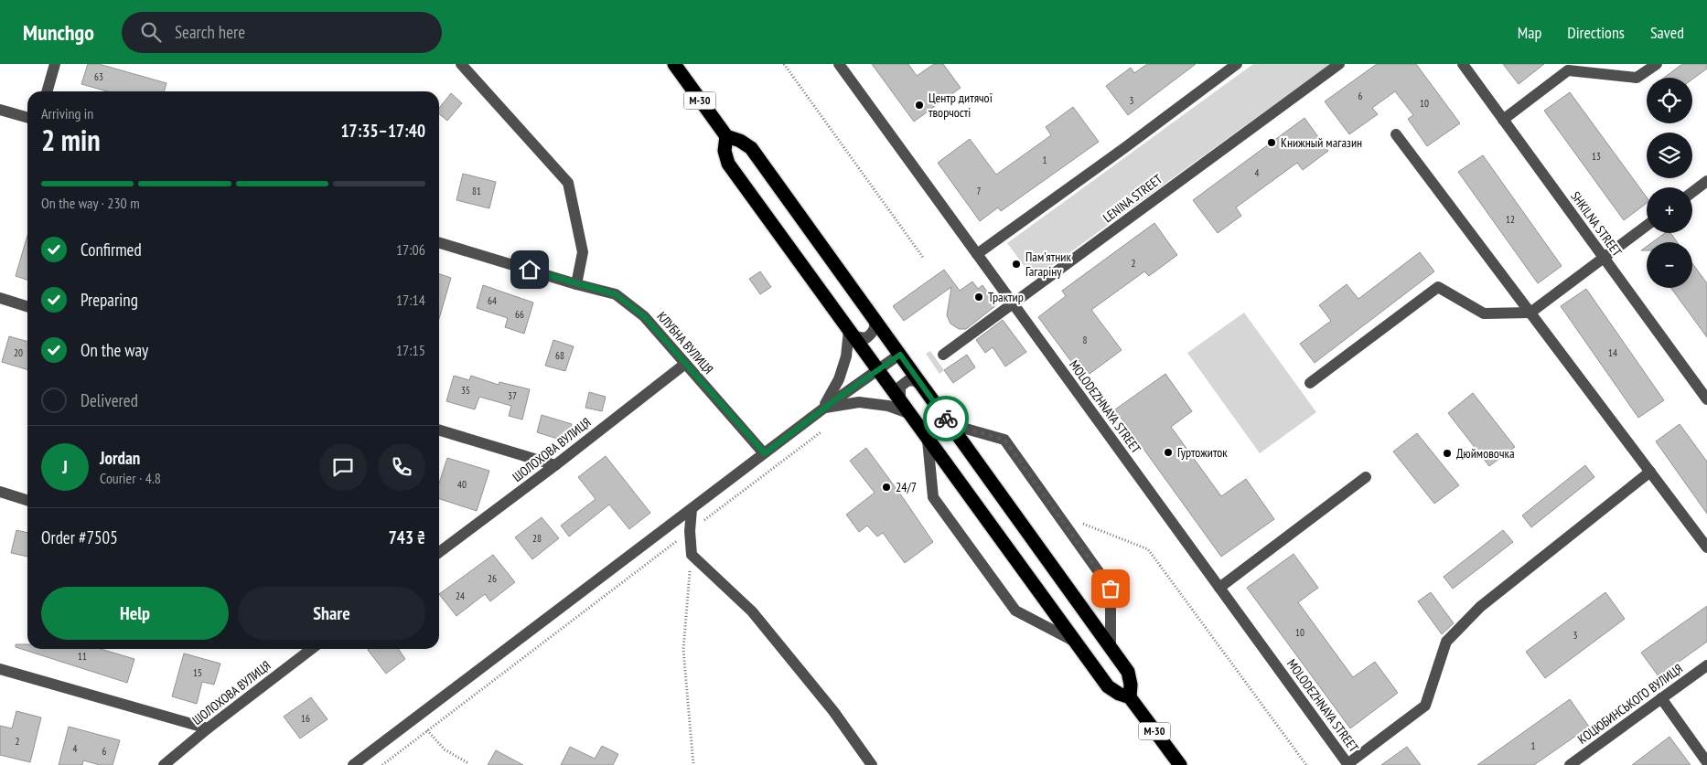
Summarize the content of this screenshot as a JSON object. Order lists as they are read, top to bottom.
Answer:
{
  "streets": {
    "highway": ["М-30"],
    "street": [
      "LENINA STREET",
      "SHKILNA STREET",
      "КЛУБНА ВУЛИЦЯ",
      "MOLODEZHNAYA STREET",
      "ШОЛОХОВА ВУЛИЦЯ",
      "КОЦЮБИНСЬКОГО ВУЛИЦЯ"
    ]
  },
  "crossings": [
    ["LENINA STREET", "MOLODEZHNAYA STREET"],
    ["КЛУБНА ВУЛИЦЯ", "ШОЛОХОВА ВУЛИЦЯ"]
  ],
  "places": [
    "Центр дитячої творчості",
    "Книжный магазин",
    "Пам'ятник Гагаріну",
    "Трактир",
    "Гуртожиток",
    "Дюймовочка",
    "24/7"
  ],
  "house_numbers": [
    "63",
    "6",
    "3",
    "10",
    "13",
    "1",
    "4",
    "81",
    "7",
    "12",
    "2",
    "64",
    "66",
    "8",
    "20",
    "14",
    "68",
    "35",
    "37",
    "40",
    "28",
    "26",
    "24",
    "10",
    "3",
    "11",
    "15",
    "16",
    "2",
    "1",
    "4",
    "6"
  ],
  "page": {
    "header": "Munchgo",
    "search": "Search here",
    "nav": ["Map", "Directions", "Saved"],
    "map_buttons": ["+", "−"],
    "heading": ["2 min", "Arriving in", "17:35–17:40"],
    "panel": [
      "Jordan",
      "Courier · 4.8",
      "Order #7505",
      "743 ₴"
    ],
    "bar": "On the way · 230 m",
    "list": [
      ["Confirmed", "17:06"],
      ["Preparing", "17:14"],
      ["On the way", "17:15"],
      "Delivered"
    ],
    "round": "J",
    "buttons": ["Help", "Share"]
  }
}
